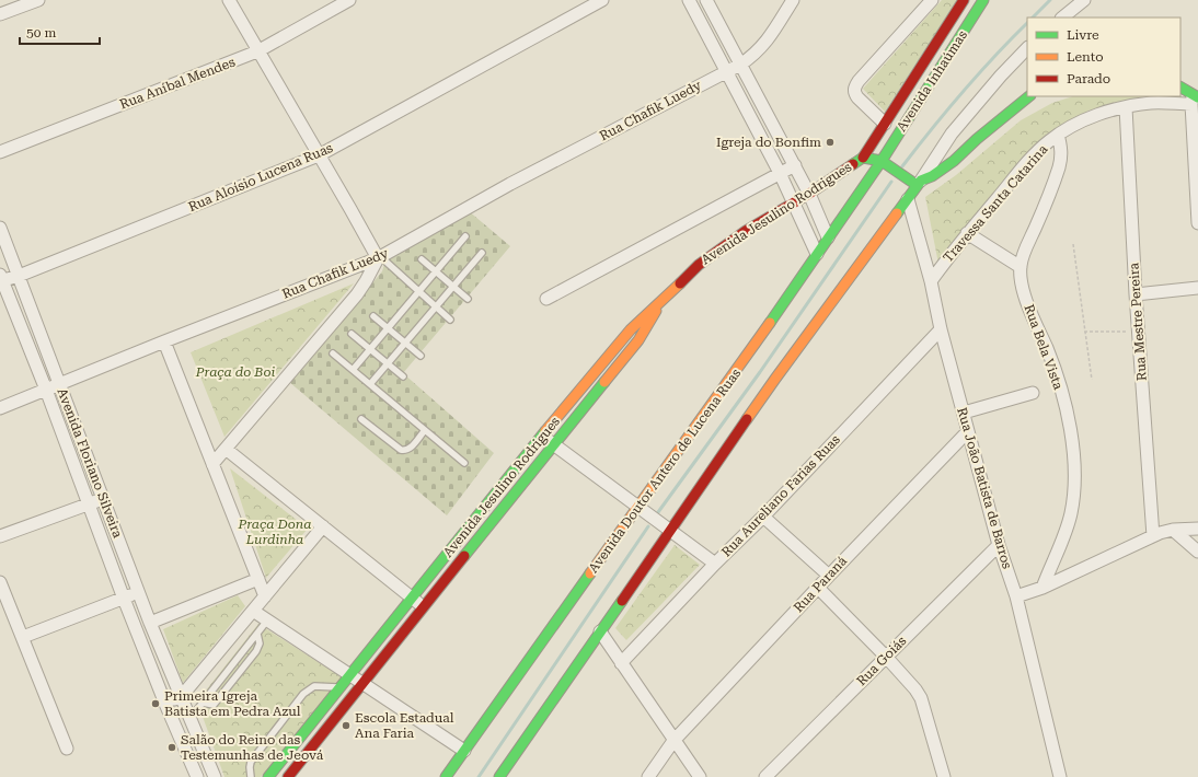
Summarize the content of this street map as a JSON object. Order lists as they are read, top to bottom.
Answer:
{
  "streets": {
    "street": [
      "Avenida Inhaúmas",
      "Rua Aníbal Mendes",
      "Rua Chafik Luedy",
      "Rua Aloísio Lucena Ruas",
      "Travessa Santa Catarina",
      "Avenida Jesulino Rodrigues",
      "Rua Mestre Pereira",
      "Rua Bela Vista",
      "Avenida Floriano Silveira",
      "Avenida Doutor Antero de Lucena Ruas",
      "Rua João Batista de Barros",
      "Rua Aureliano Farias Ruas",
      "Rua Paraná",
      "Rua Goiás"
    ]
  },
  "crossings": [
    ["Avenida Inhaúmas", "Avenida Jesulino Rodrigues"],
    ["Avenida Inhaúmas", "Avenida Doutor Antero de Lucena Ruas"],
    ["Rua Chafik Luedy", "Avenida Floriano Silveira"],
    ["Rua Aloísio Lucena Ruas", "Avenida Floriano Silveira"],
    ["Travessa Santa Catarina", "Rua Mestre Pereira"],
    ["Travessa Santa Catarina", "Rua Bela Vista"],
    ["Travessa Santa Catarina", "Rua João Batista de Barros"],
    ["Avenida Jesulino Rodrigues", "Avenida Doutor Antero de Lucena Ruas"],
    ["Rua João Batista de Barros", "Rua Aureliano Farias Ruas"],
    ["Rua João Batista de Barros", "Rua Paraná"],
    ["Rua João Batista de Barros", "Rua Goiás"]
  ],
  "parks": ["Praça do Boi", "Praça Dona Lurdinha"],
  "places": [
    "Igreja do Bonfim",
    "Primeira Igreja Batista em Pedra Azul",
    "Escola Estadual Ana Faria",
    "Salão do Reino das Testemunhas de Jeová"
  ],
  "legend": ["Livre", "Lento", "Parado"],
  "scale_bar": "50 m"
}
